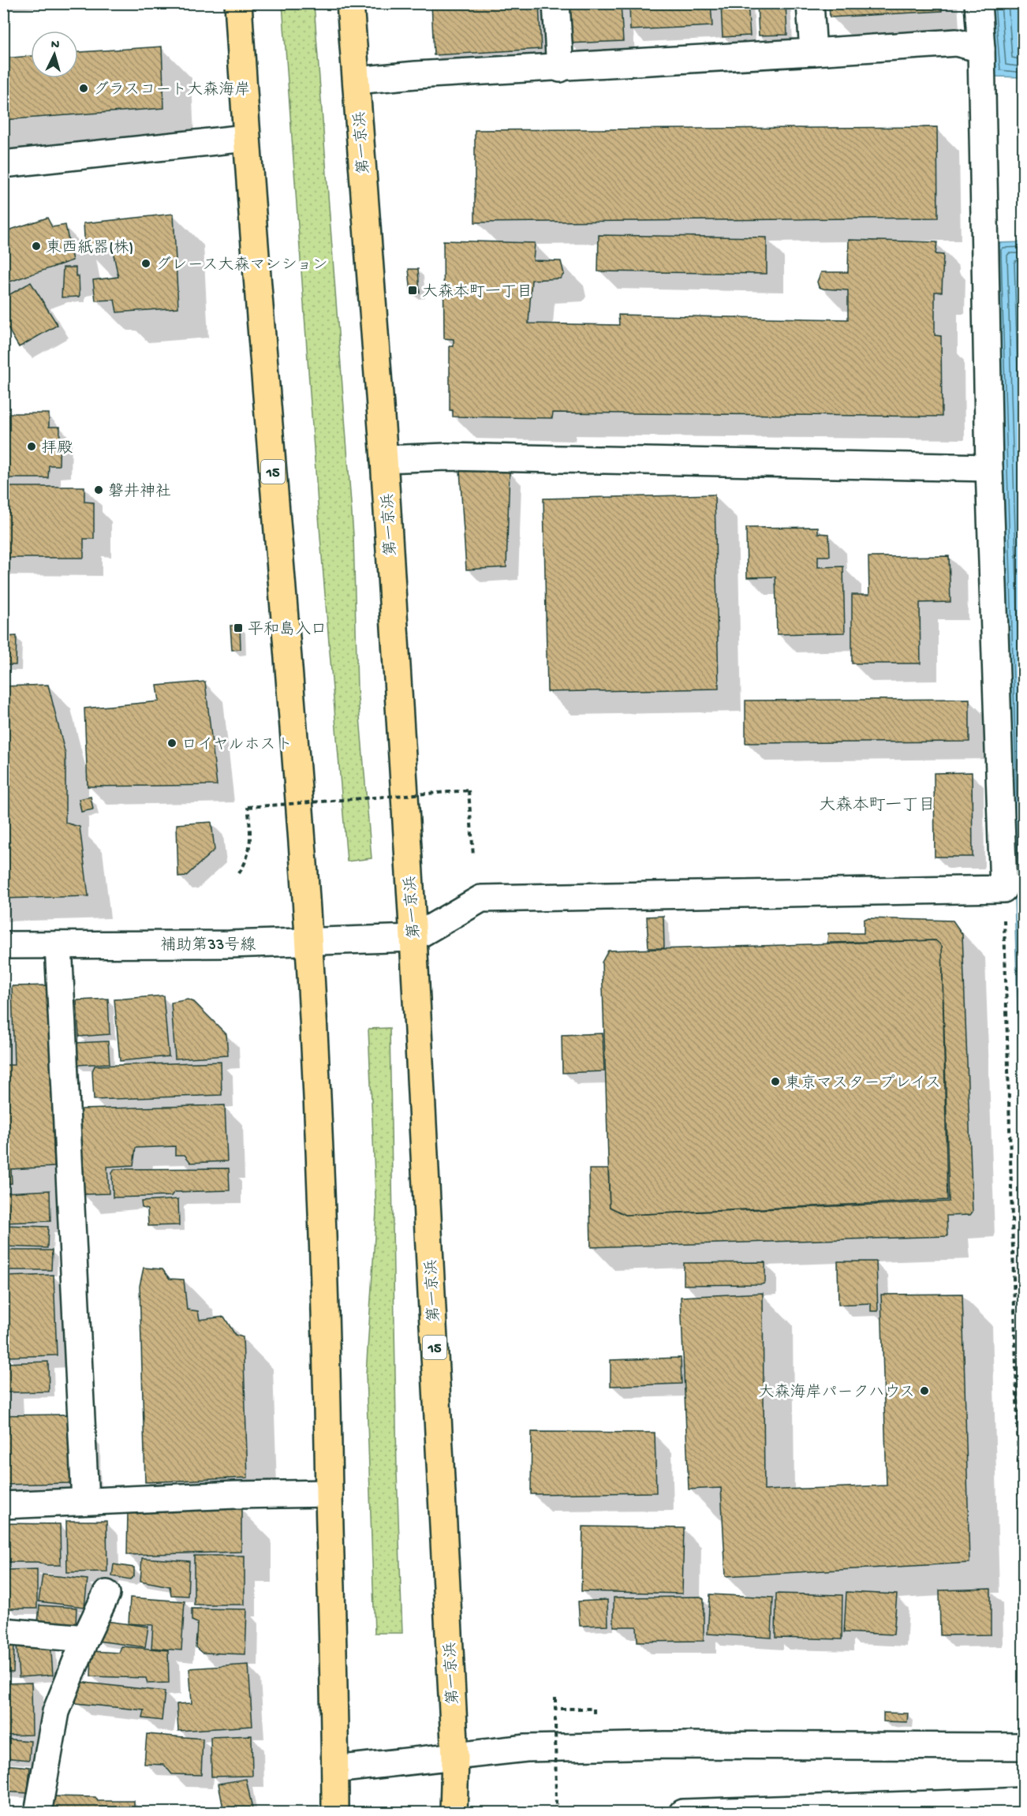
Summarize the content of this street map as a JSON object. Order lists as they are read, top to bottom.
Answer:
{
  "streets": {
    "highway": ["第一京浜", "15"],
    "street": ["補助第33号線"]
  },
  "crossings": [
    ["第一京浜", "補助第33号線"],
    ["15", "補助第33号線"]
  ],
  "districts": ["大森本町一丁目"],
  "places": {
    "other": [
      "グラスコート大森海岸",
      "東西紙器(株)",
      "グレース大森マンション",
      "拝殿",
      "磐井神社",
      "ロイヤルホスト",
      "東京マスタープレイス",
      "大森海岸パークハウス"
    ],
    "transit": ["大森本町一丁目", "平和島入口"]
  },
  "north": "top"
}
